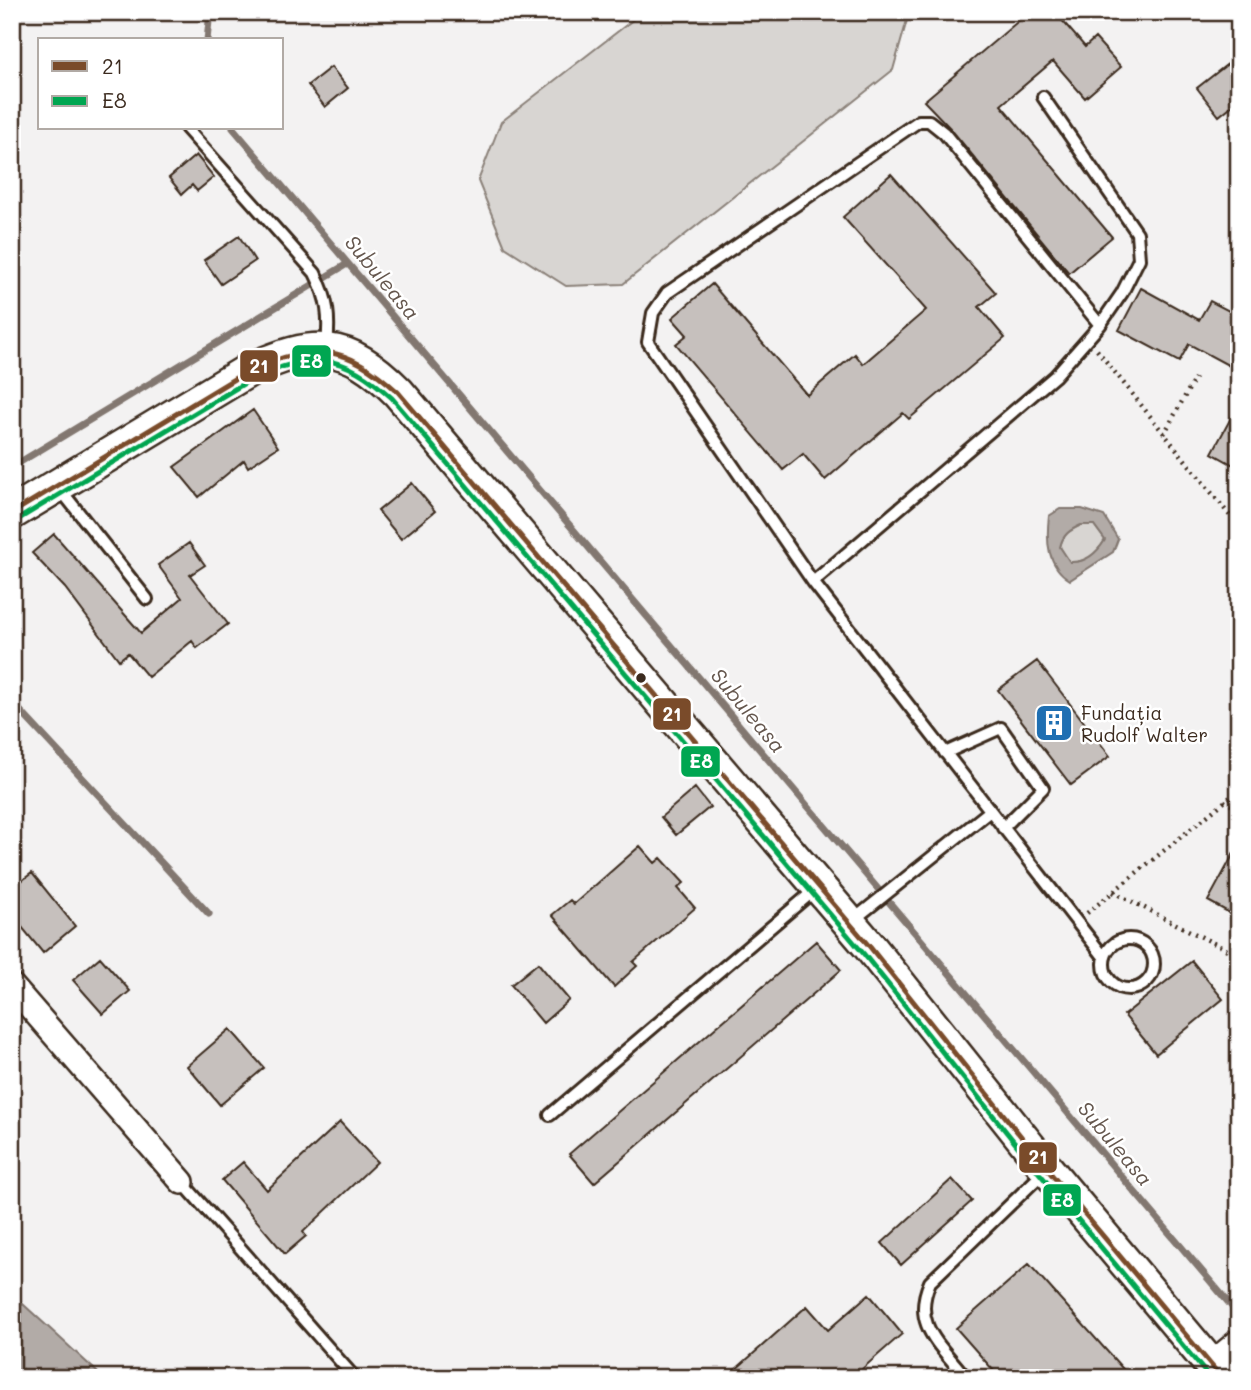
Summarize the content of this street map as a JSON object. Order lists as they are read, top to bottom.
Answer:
{
  "water": ["Subuleasa"],
  "places": {
    "building": ["Fundația Rudolf Walter"]
  },
  "lines": ["transit line 21", "transit line E8"],
  "legend": ["21", "E8"]
}
